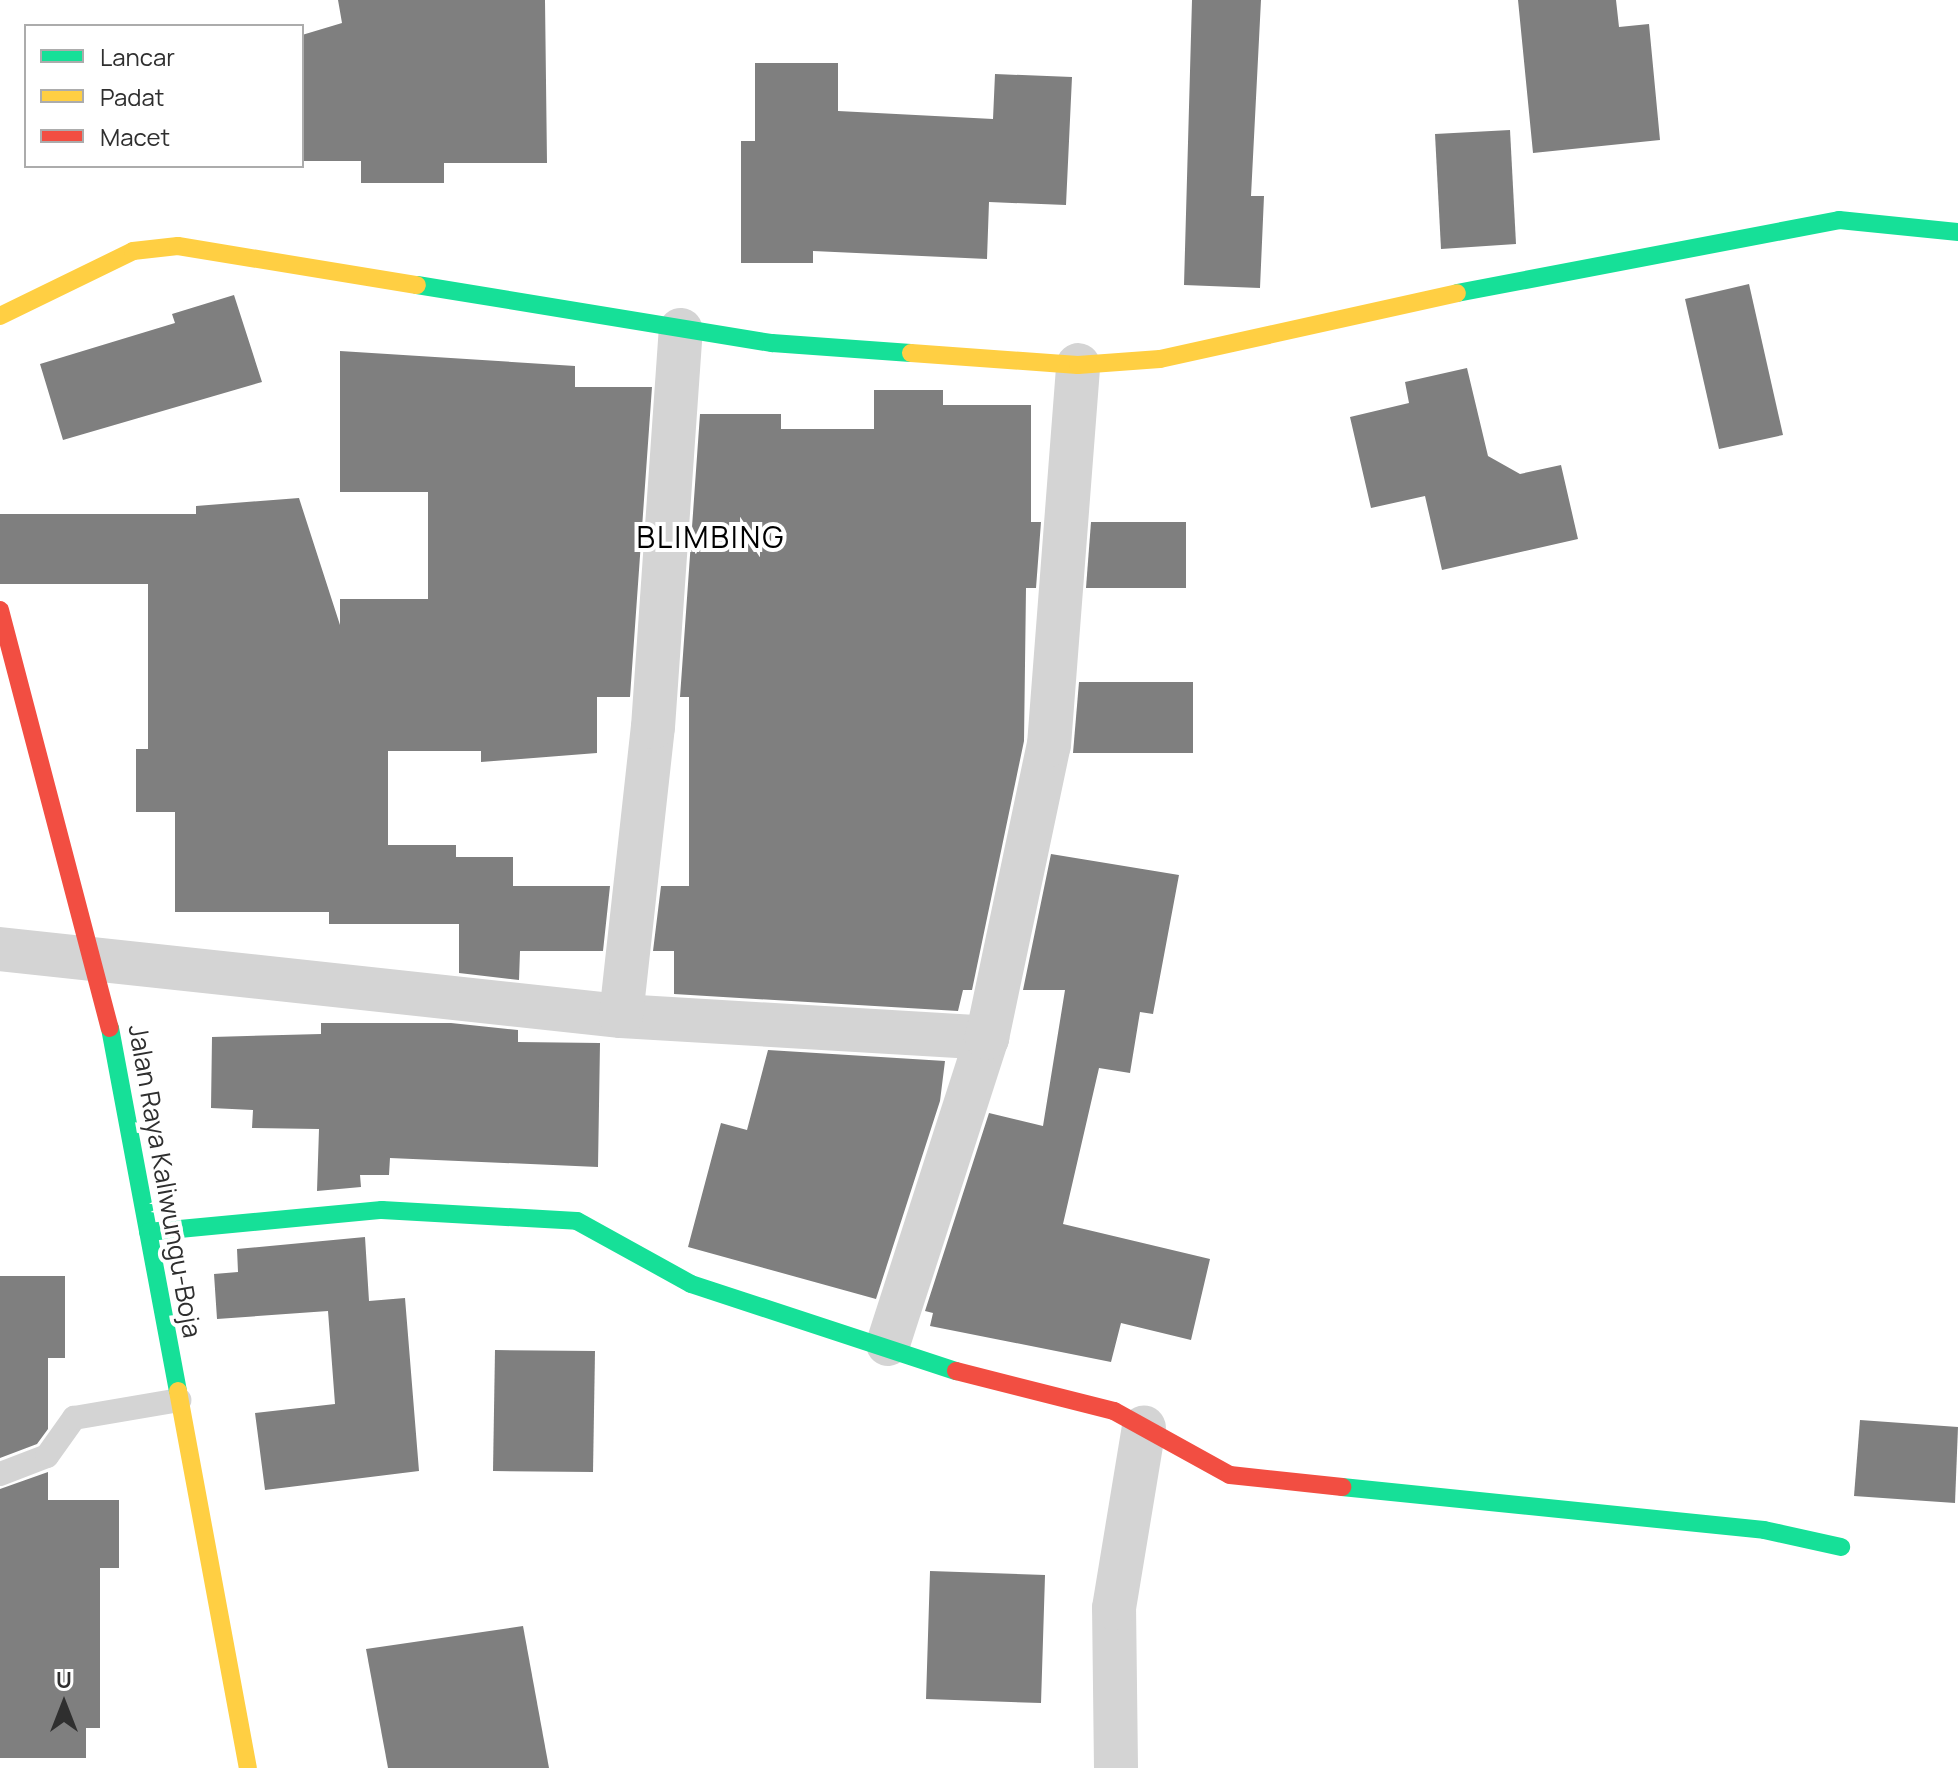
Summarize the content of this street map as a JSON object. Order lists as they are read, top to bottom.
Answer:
{
  "streets": {
    "street": ["Jalan Raya Kaliwungu-Boja"]
  },
  "districts": ["BLIMBING"],
  "legend": ["Lancar", "Padat", "Macet"],
  "north": "top"
}
